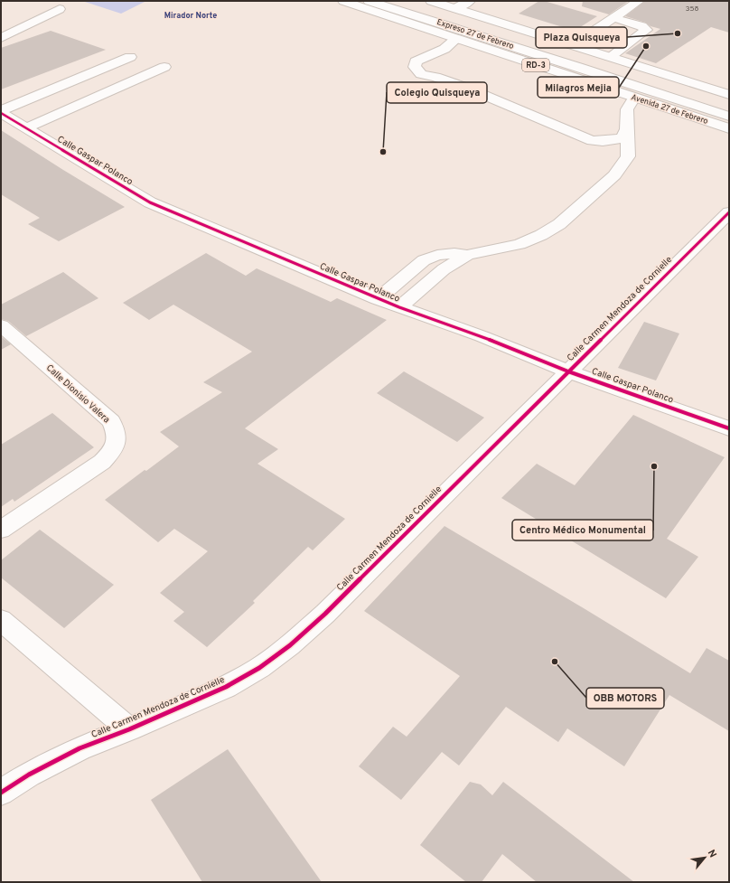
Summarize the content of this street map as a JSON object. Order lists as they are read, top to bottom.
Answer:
{
  "streets": {
    "main road": [
      "Expreso 27 de Febrero",
      "RD-3",
      "Avenida 27 de Febrero",
      "Calle Gaspar Polanco",
      "Calle Carmen Mendoza de Cornielle",
      "Calle Dionisio Valera"
    ]
  },
  "crossings": [
    ["Expreso 27 de Febrero", "RD-3"],
    ["Calle Gaspar Polanco", "Calle Carmen Mendoza de Cornielle"]
  ],
  "districts": ["Mirador Norte"],
  "places": [
    "Plaza Quisqueya",
    "Milagros Mejia",
    "Colegio Quisqueya",
    "Centro Médico Monumental",
    "OBB MOTORS"
  ],
  "house_numbers": ["358"],
  "north": "top right"
}
